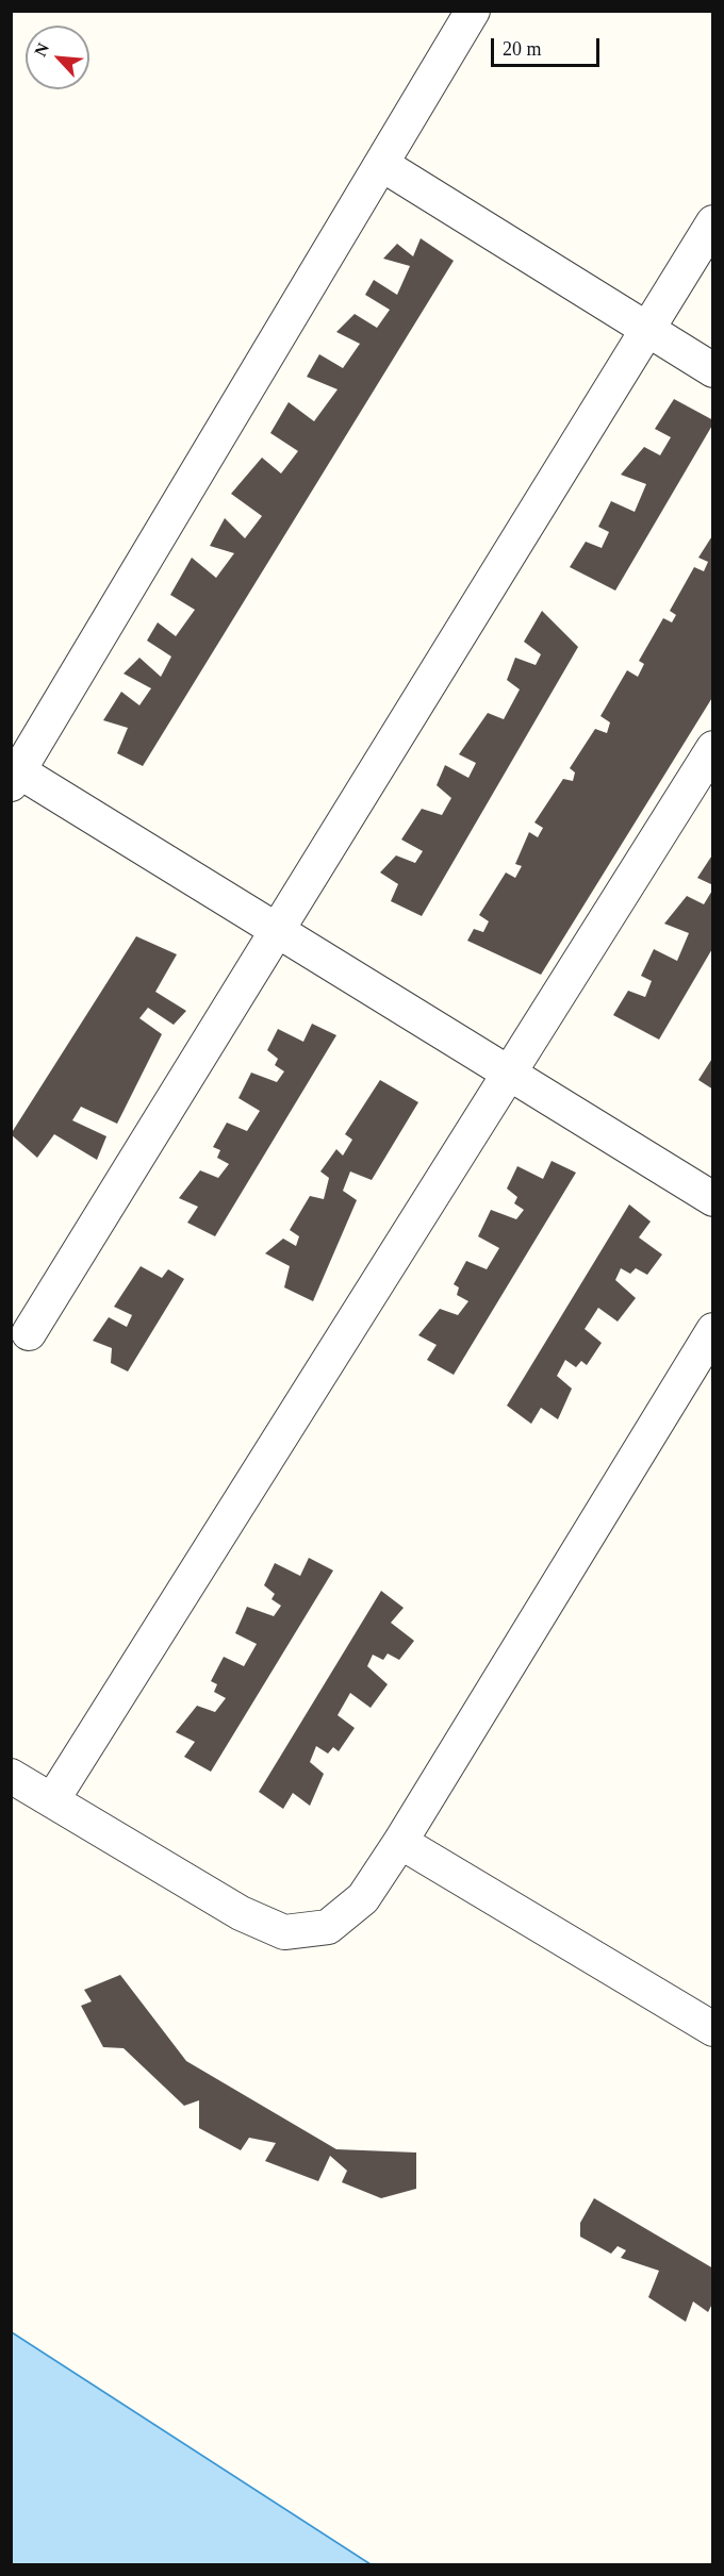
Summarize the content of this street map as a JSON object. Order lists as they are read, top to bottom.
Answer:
{
  "scale_bar": "20 m",
  "north": "top left"
}
